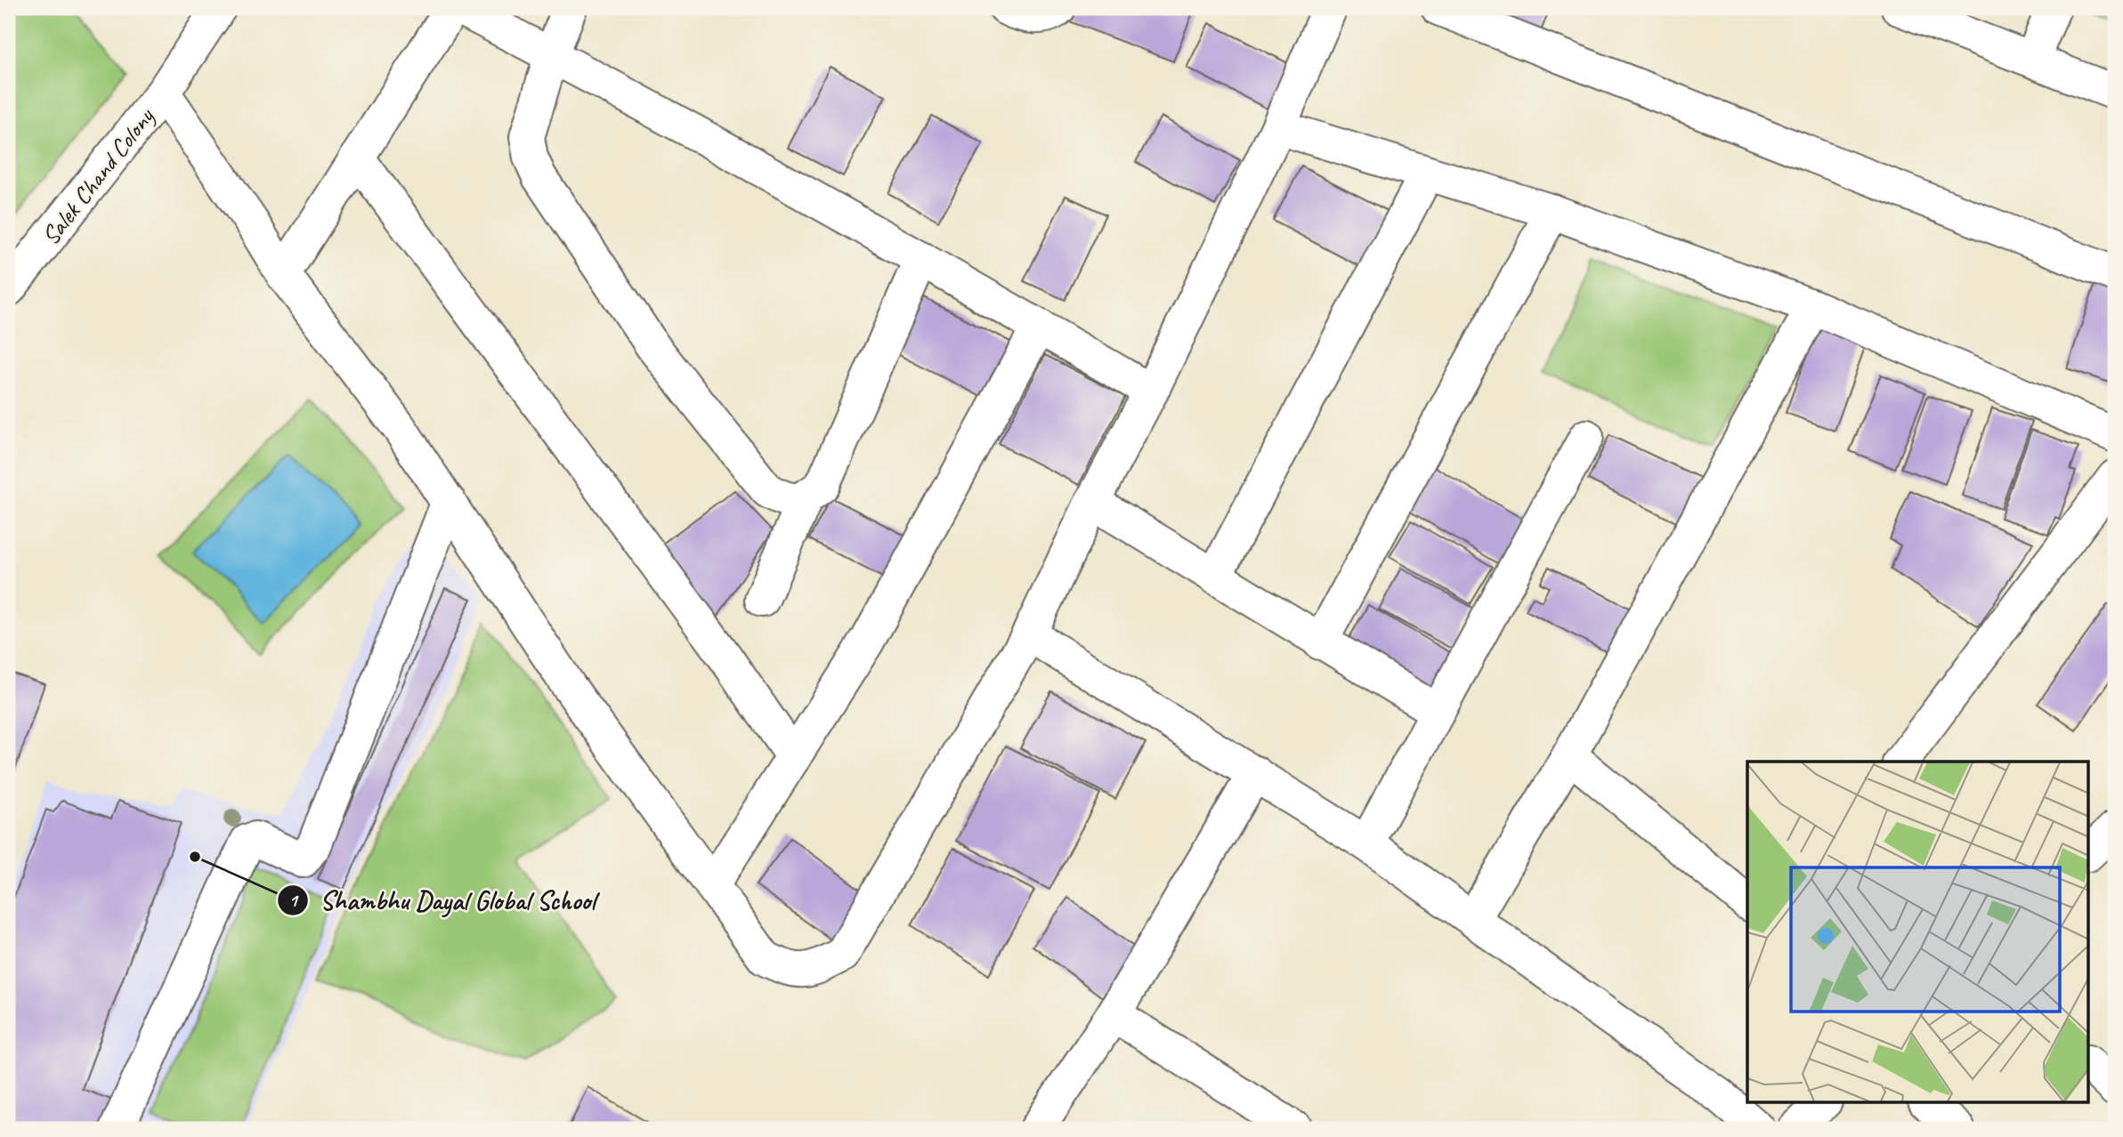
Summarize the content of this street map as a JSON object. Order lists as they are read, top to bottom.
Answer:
{
  "streets": {
    "street": ["Salek Chand Colony"]
  },
  "places": ["Shambhu Dayal Global School"]
}
